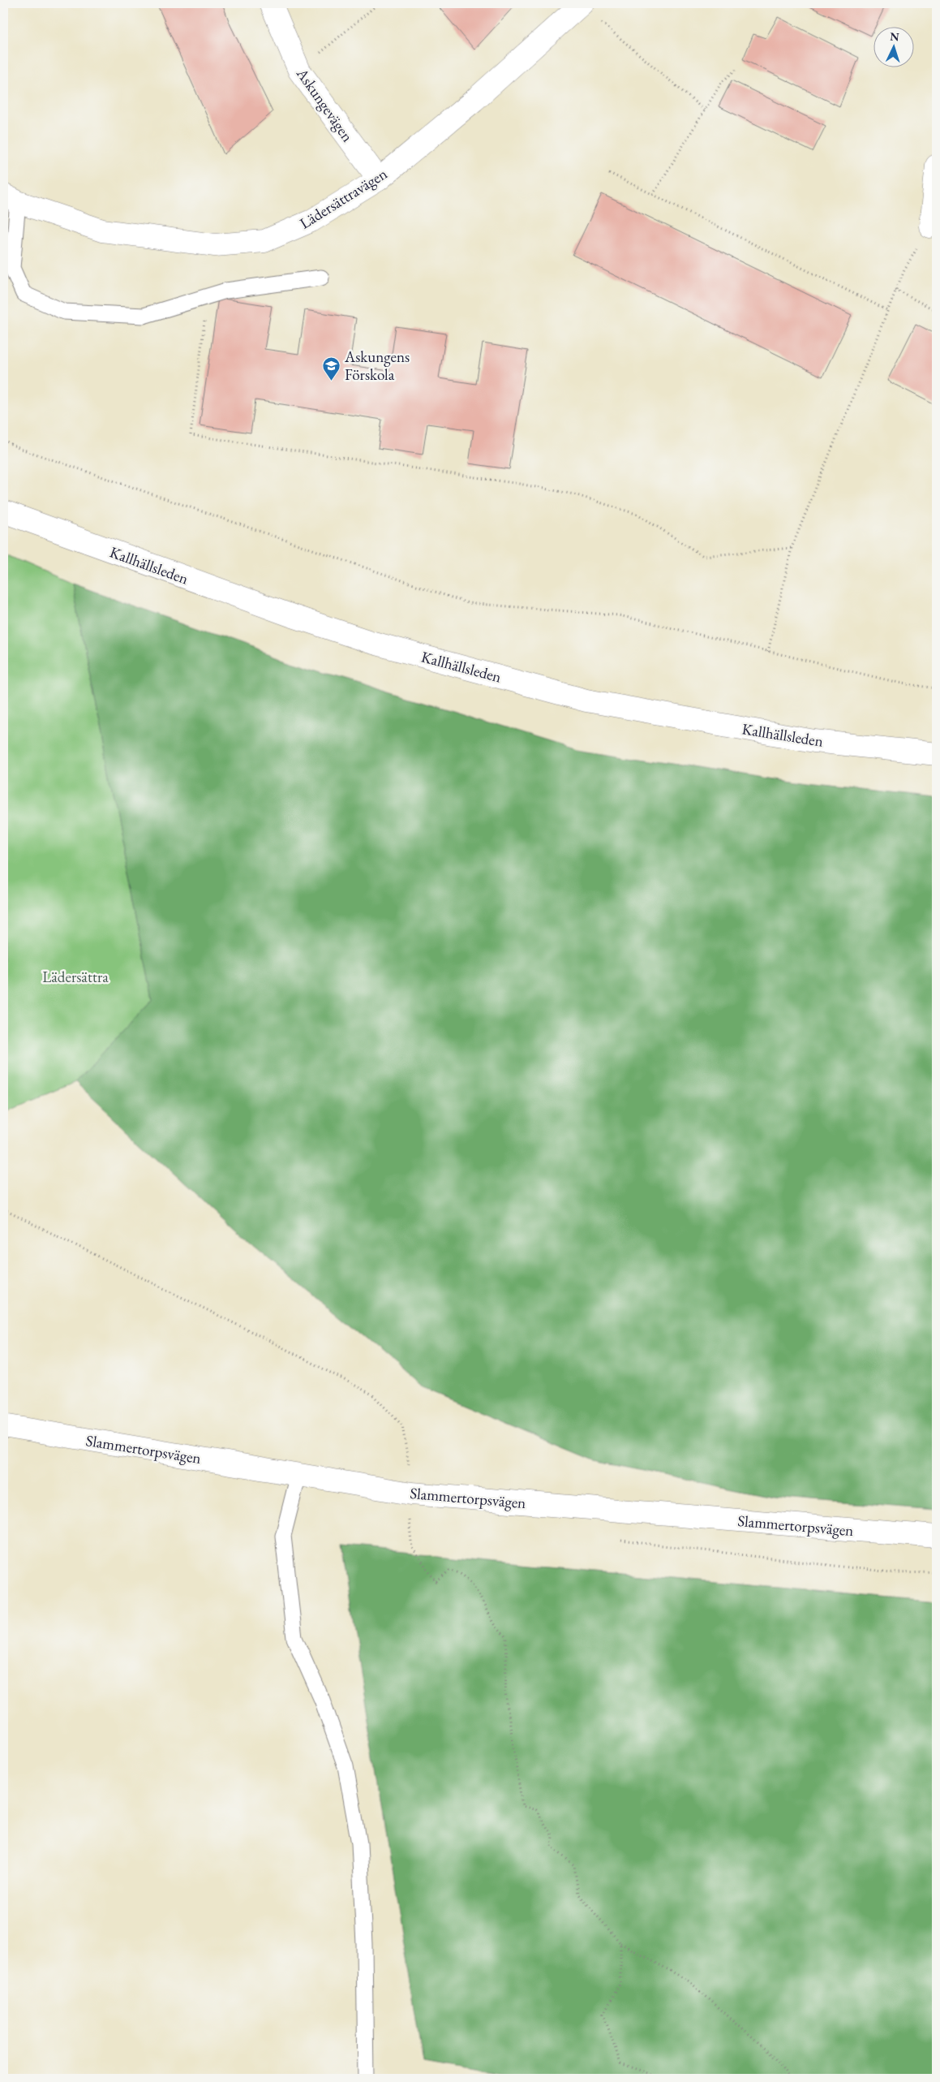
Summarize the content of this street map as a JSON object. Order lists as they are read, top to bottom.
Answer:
{
  "streets": {
    "street": [
      "Askungevägen",
      "Lädersättravägen",
      "Kallhällsleden",
      "Slammertorpsvägen"
    ]
  },
  "crossings": [
    ["Askungevägen", "Lädersättravägen"]
  ],
  "parks": ["Lädersättra"],
  "places": {
    "school or university": ["Askungens Förskola"]
  },
  "north": "top"
}
